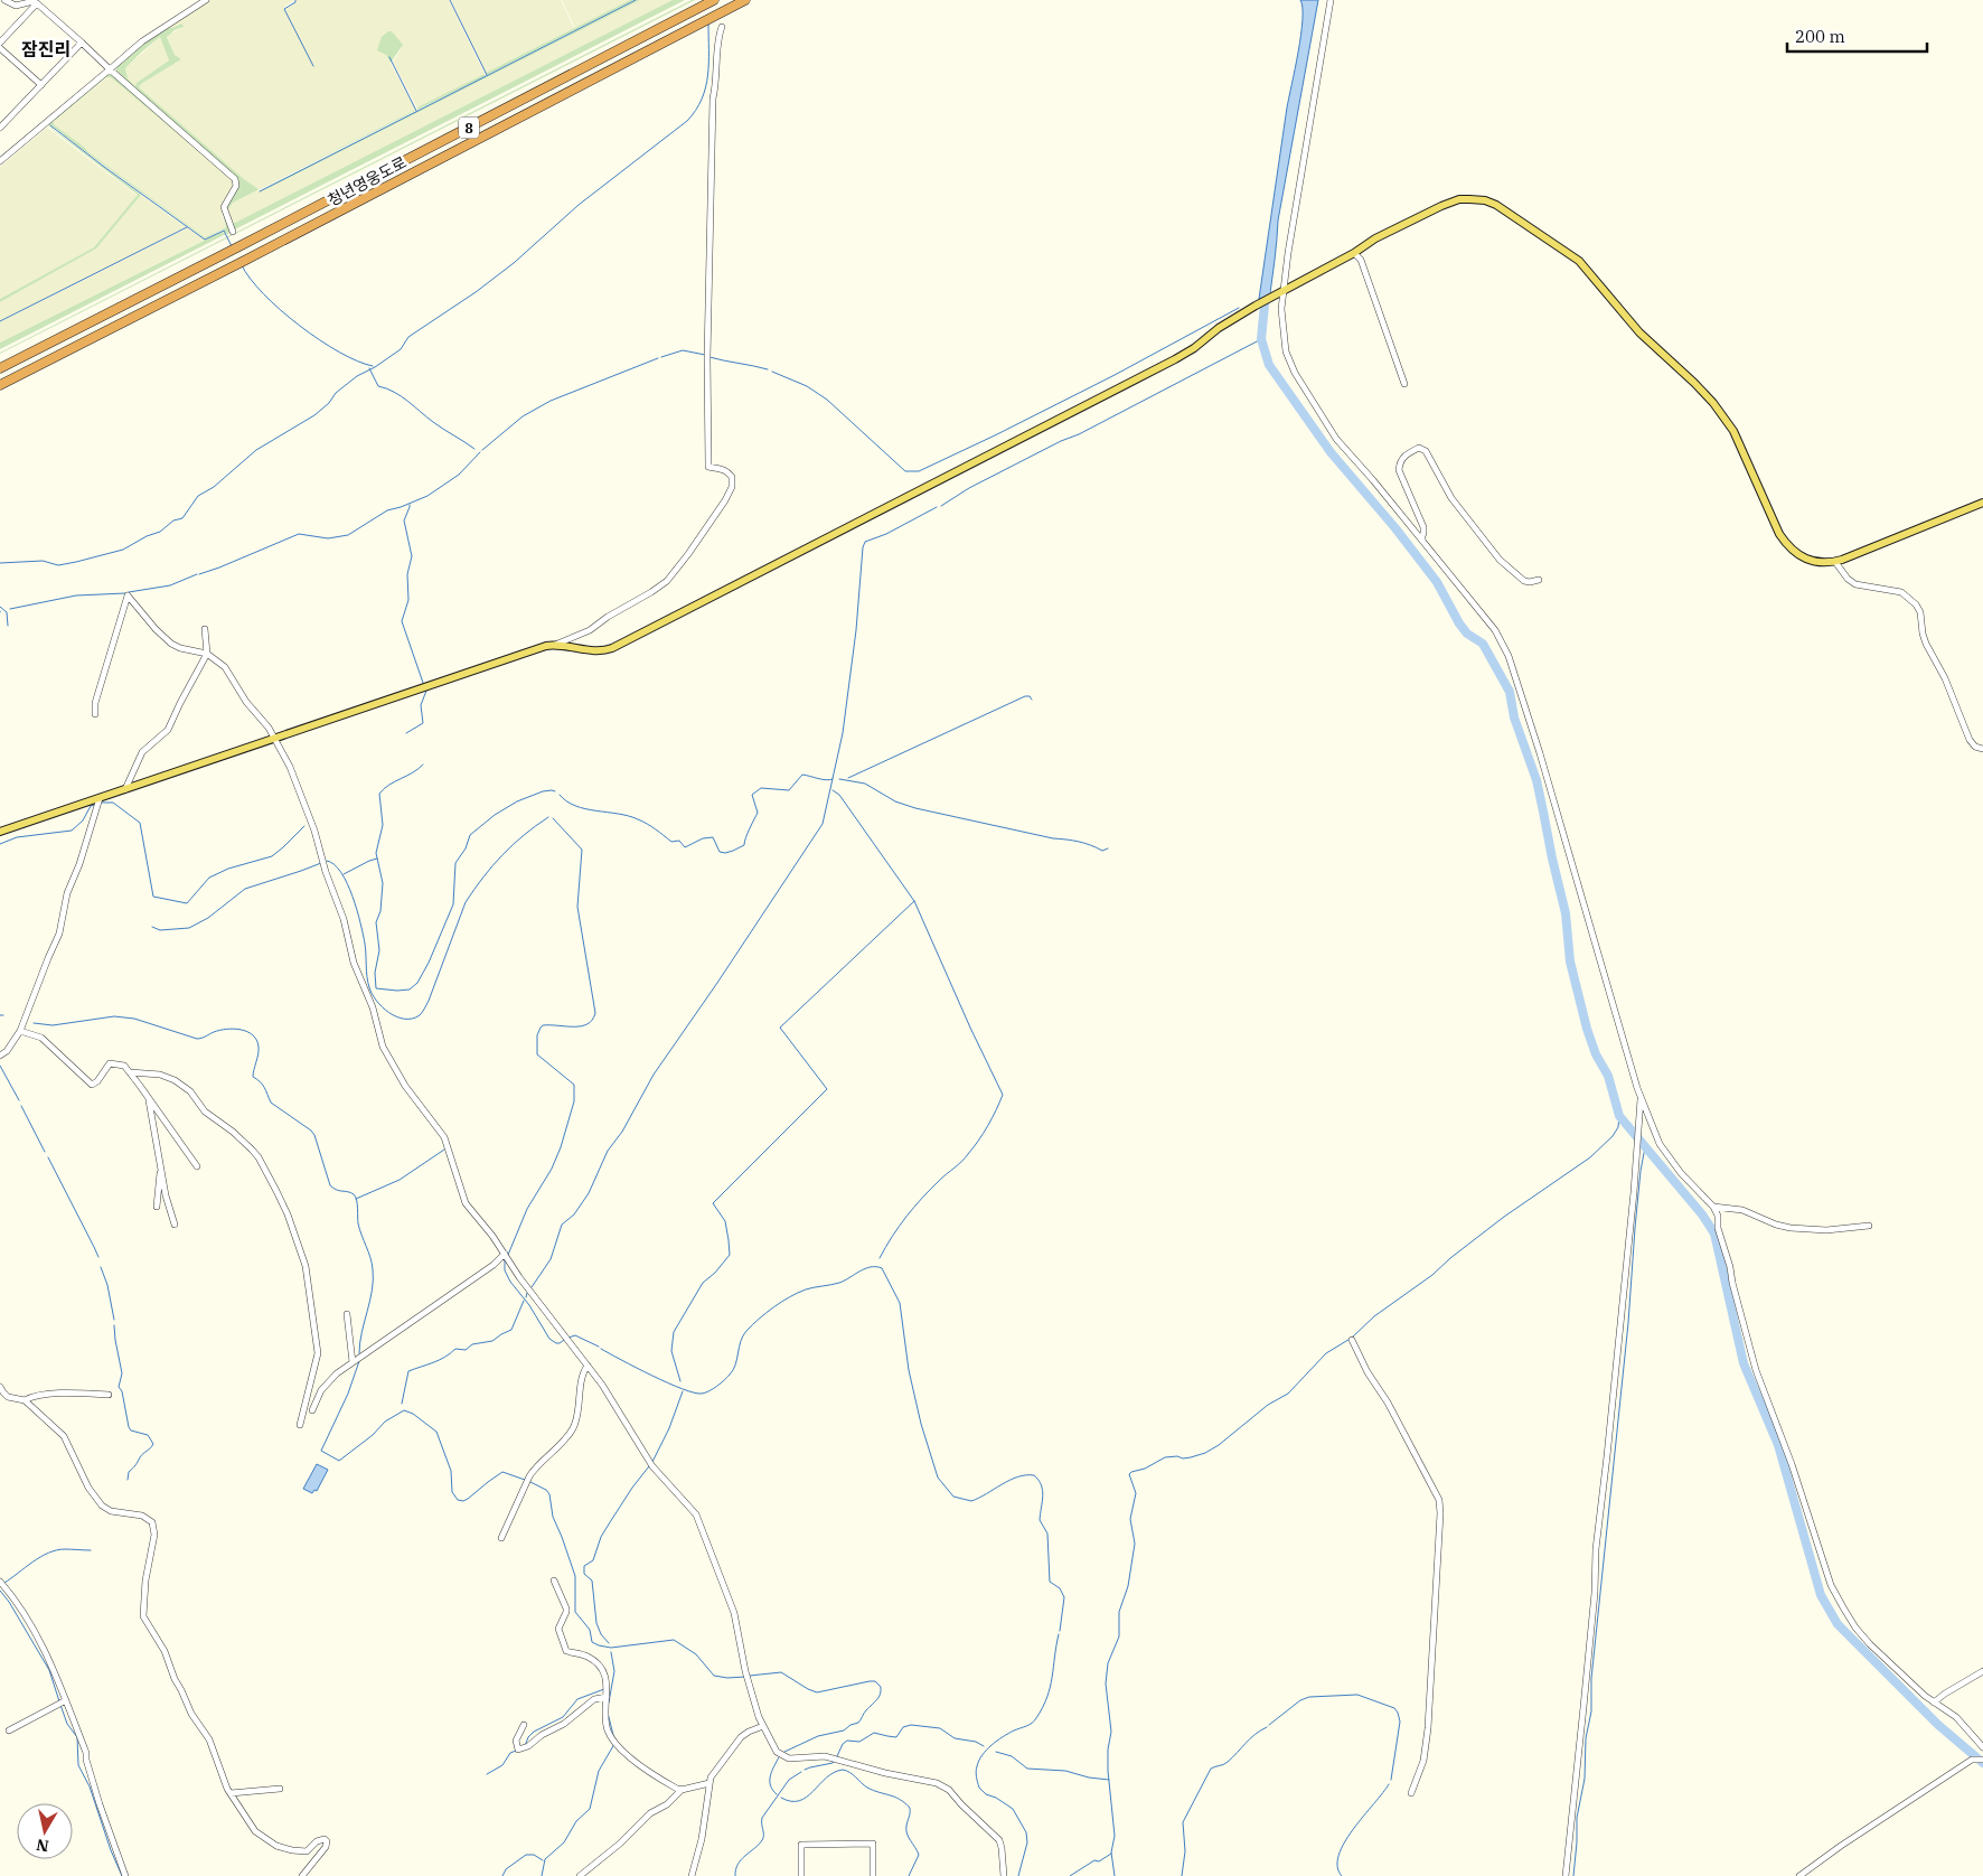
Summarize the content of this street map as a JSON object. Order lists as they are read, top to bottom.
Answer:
{
  "streets": {
    "highway": ["8", "청년영웅도로"]
  },
  "districts": ["잠진리"],
  "scale_bar": "200 m",
  "north": "bottom"
}
